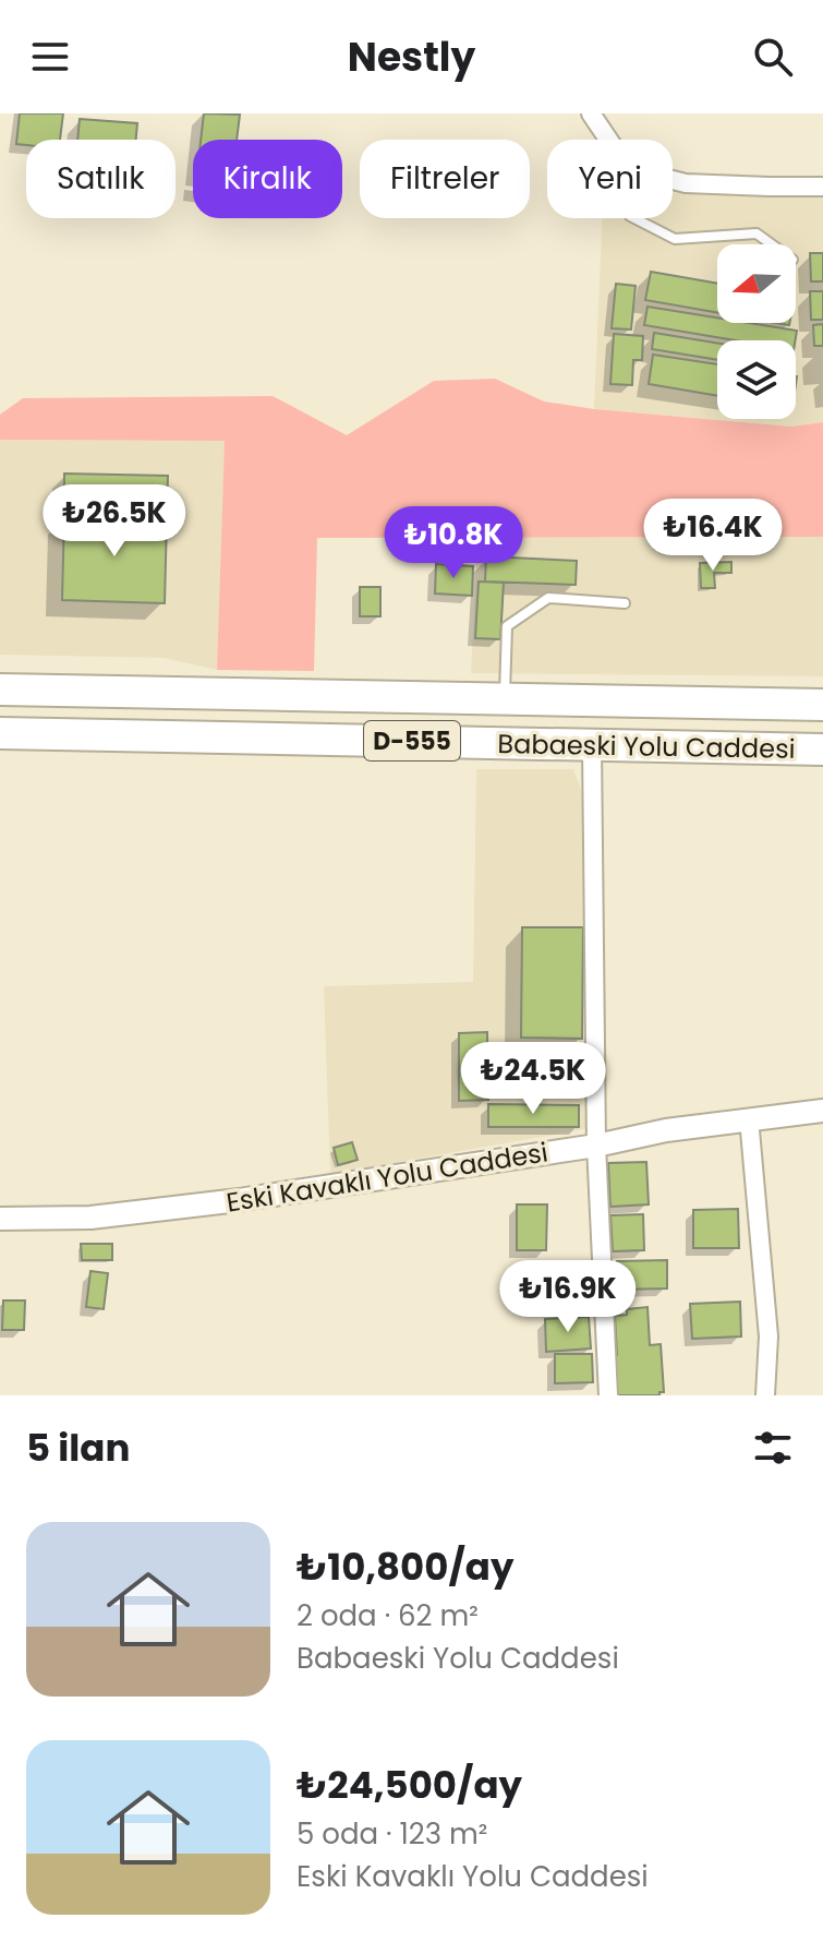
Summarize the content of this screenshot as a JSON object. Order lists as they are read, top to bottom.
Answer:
{
  "streets": {
    "highway": ["D-555", "Babaeski Yolu Caddesi"],
    "street": ["Eski Kavaklı Yolu Caddesi"]
  },
  "north": "left",
  "page": {
    "header": "Nestly",
    "chip": [
      "Satılık",
      "Kiralık",
      "Filtreler",
      "Yeni"
    ],
    "price": [
      "₺26.5K",
      "₺16.4K",
      "₺10.8K",
      "₺24.5K",
      "₺16.9K"
    ],
    "heading": "5 ilan",
    "list": [
      {
        "name": "₺10,800/ay",
        "note": "2 oda · 62 m² · Babaeski Yolu Caddesi"
      },
      {
        "name": "₺24,500/ay",
        "note": "5 oda · 123 m² · Eski Kavaklı Yolu Caddesi"
      }
    ]
  }
}
